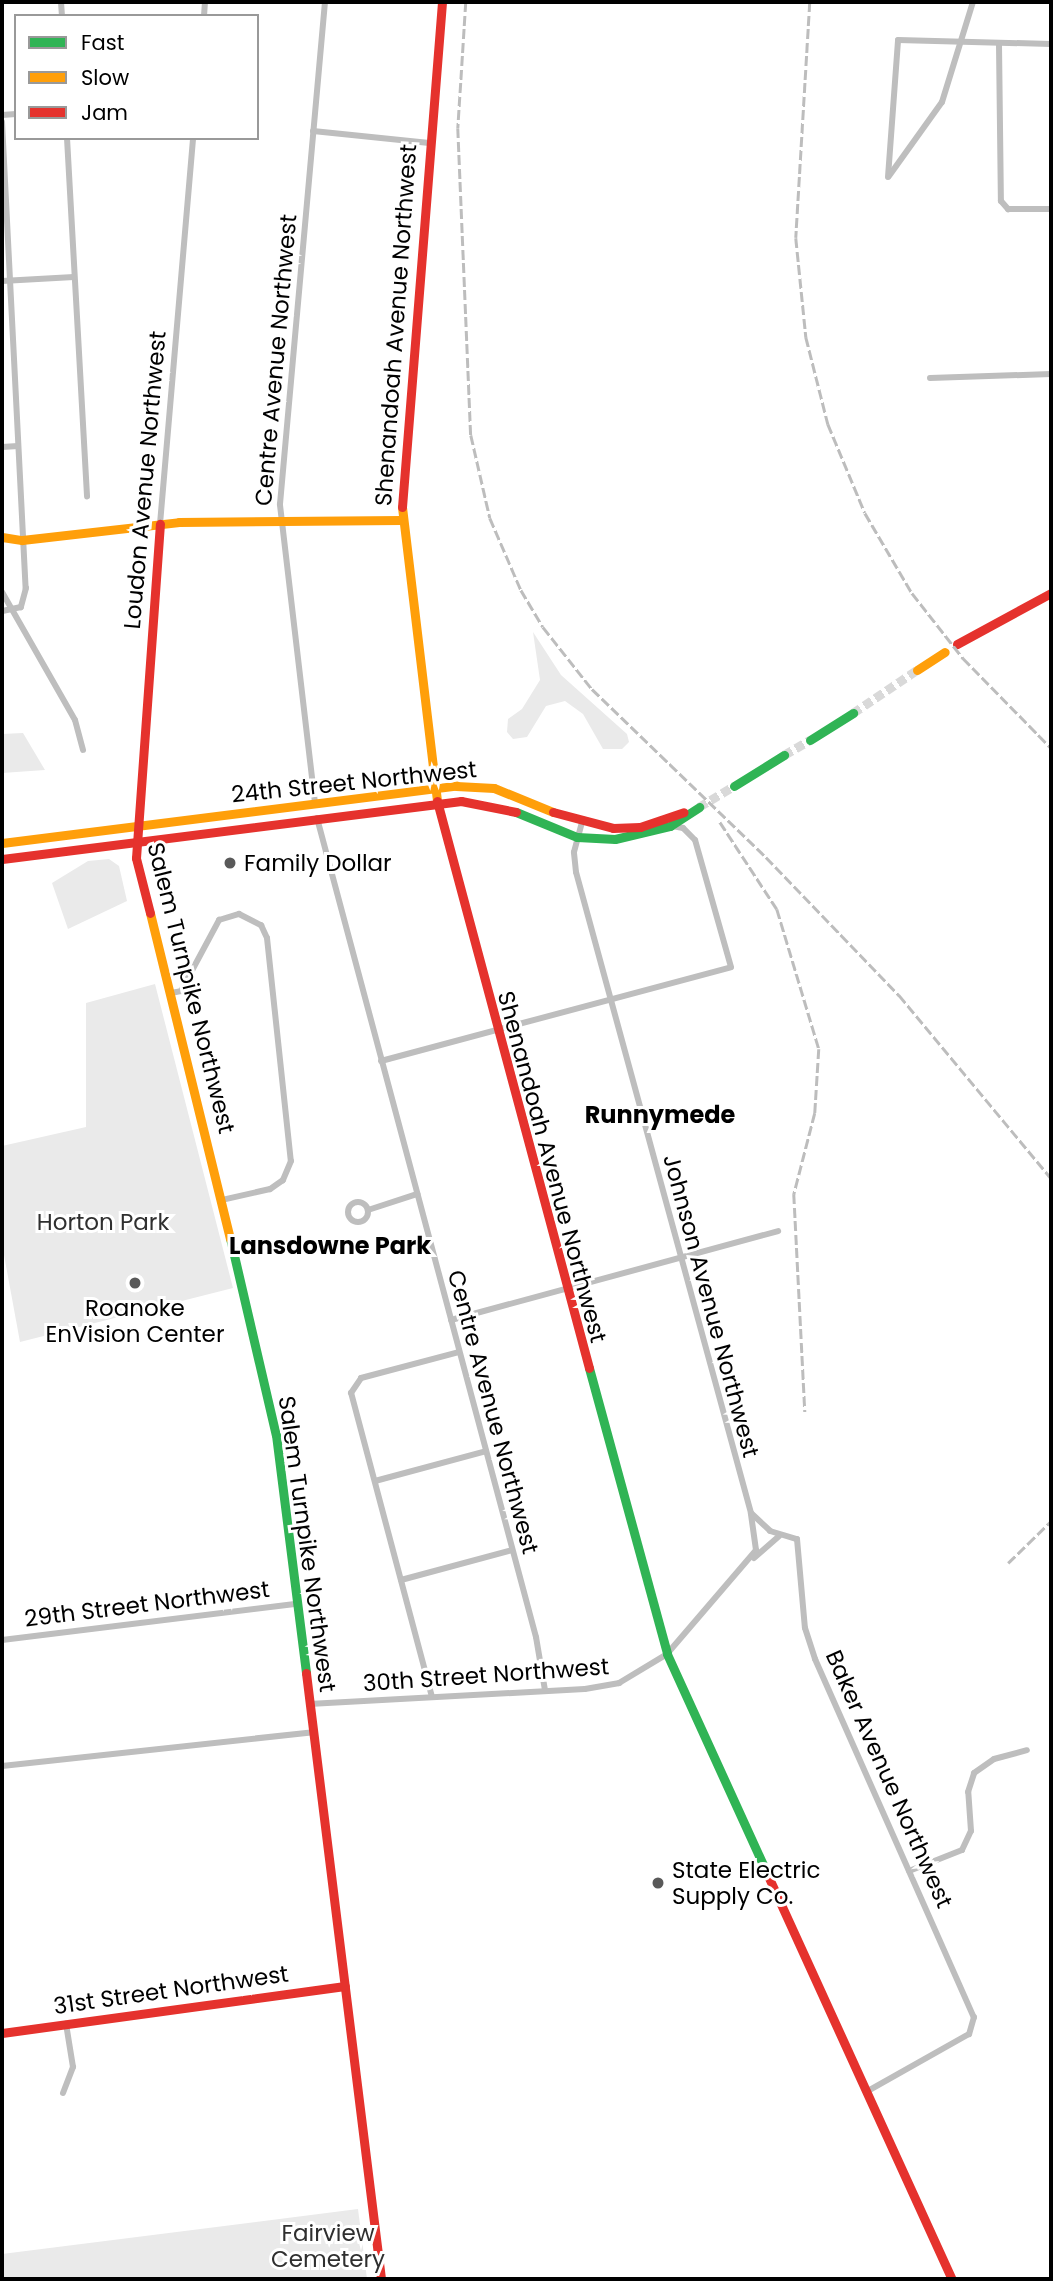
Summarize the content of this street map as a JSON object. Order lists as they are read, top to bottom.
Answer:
{
  "streets": {
    "street": [
      "Shenandoah Avenue Northwest",
      "Centre Avenue Northwest",
      "Loudon Avenue Northwest",
      "24th Street Northwest",
      "Salem Turnpike Northwest",
      "Johnson Avenue Northwest",
      "29th Street Northwest",
      "30th Street Northwest",
      "Baker Avenue Northwest",
      "31st Street Northwest"
    ]
  },
  "crossings": [
    ["Shenandoah Avenue Northwest", "24th Street Northwest"],
    ["Shenandoah Avenue Northwest", "30th Street Northwest"],
    ["Shenandoah Avenue Northwest", "Baker Avenue Northwest"],
    ["Centre Avenue Northwest", "24th Street Northwest"],
    ["Centre Avenue Northwest", "30th Street Northwest"],
    ["Loudon Avenue Northwest", "24th Street Northwest"],
    ["Loudon Avenue Northwest", "Salem Turnpike Northwest"],
    ["24th Street Northwest", "Salem Turnpike Northwest"],
    ["24th Street Northwest", "Johnson Avenue Northwest"],
    ["Salem Turnpike Northwest", "29th Street Northwest"],
    ["Salem Turnpike Northwest", "30th Street Northwest"],
    ["Salem Turnpike Northwest", "31st Street Northwest"],
    ["Johnson Avenue Northwest", "30th Street Northwest"],
    ["30th Street Northwest", "Baker Avenue Northwest"]
  ],
  "districts": ["Runnymede", "Lansdowne Park"],
  "parks": ["Horton Park", "Fairview Cemetery"],
  "places": ["Family Dollar", "Roanoke EnVision Center", "State Electric Supply Co."],
  "legend": ["Fast", "Slow", "Jam"]
}
